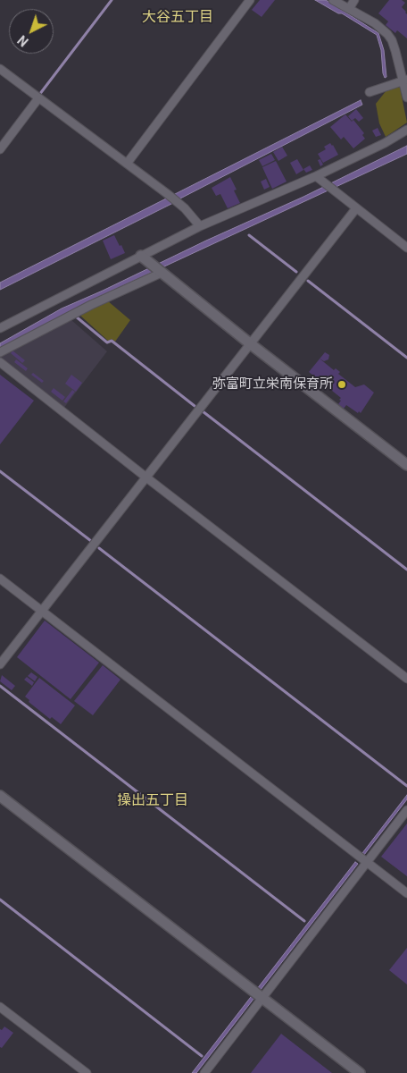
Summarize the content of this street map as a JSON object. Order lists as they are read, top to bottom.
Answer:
{
  "districts": ["大谷五丁目", "操出五丁目"],
  "places": ["弥富町立栄南保育所"],
  "north": "bottom left"
}
